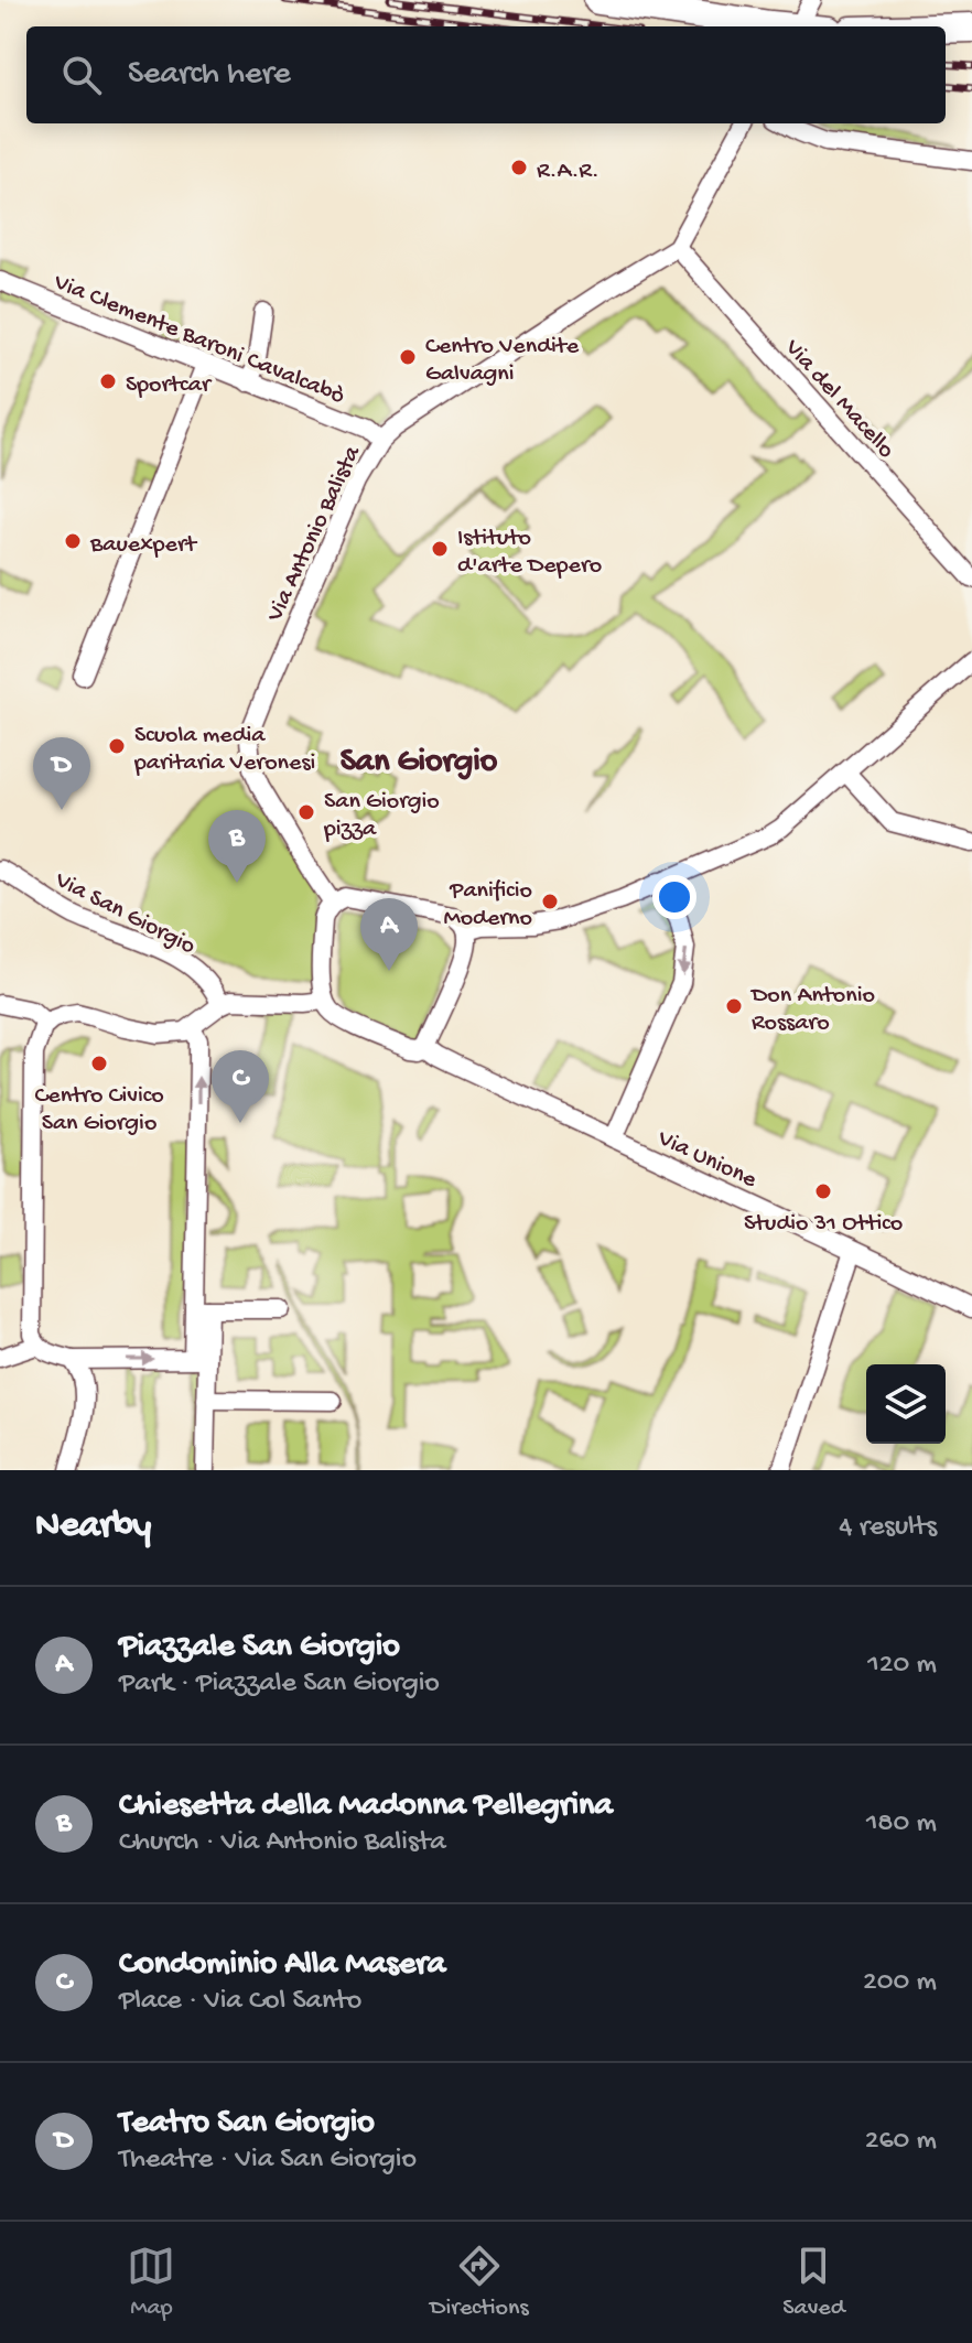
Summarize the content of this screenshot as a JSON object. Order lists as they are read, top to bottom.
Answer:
{
  "streets": {
    "street": [
      "Via Clemente Baroni Cavalcabò",
      "Via del Macello",
      "Via Antonio Balista",
      "Via San Giorgio",
      "Via Unione"
    ]
  },
  "crossings": [
    ["Via Clemente Baroni Cavalcabò", "Via Antonio Balista"],
    ["Via del Macello", "Via Antonio Balista"],
    ["Via Antonio Balista", "Via Unione"]
  ],
  "districts": ["San Giorgio"],
  "places": [
    "R.A.R.",
    "Centro Vendite Galvagni",
    "Sportcar",
    "Bauexpert",
    "Istituto d'arte Depero",
    "Scuola media paritaria Veronesi",
    "San Giorgio pizza",
    "Panificio Moderno",
    "Don Antonio Rossaro",
    "Centro Civico San Giorgio",
    "Studio 31 Ottico"
  ],
  "page": {
    "search": "Search here",
    "pins": [
      "D",
      "B",
      "A",
      "C"
    ],
    "heading": ["Nearby", "4 results"],
    "list": [
      {
        "mark": "A",
        "name": "Piazzale San Giorgio",
        "note": "Park · Piazzale San Giorgio",
        "value": "120 m"
      },
      {
        "mark": "B",
        "name": "Chiesetta della Madonna Pellegrina",
        "note": "Church · Via Antonio Balista",
        "value": "180 m"
      },
      {
        "mark": "C",
        "name": "Condominio Alla Masera",
        "note": "Place · Via Col Santo",
        "value": "200 m"
      },
      {
        "mark": "D",
        "name": "Teatro San Giorgio",
        "note": "Theatre · Via San Giorgio",
        "value": "260 m"
      }
    ],
    "nav": ["Map", "Directions", "Saved"]
  }
}
